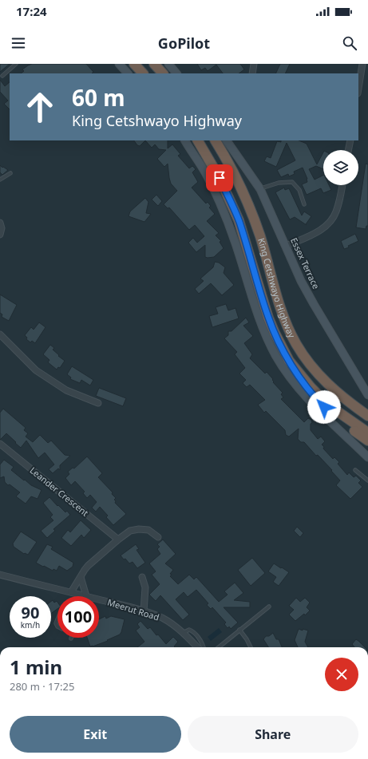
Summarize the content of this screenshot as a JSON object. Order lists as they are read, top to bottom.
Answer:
{
  "streets": {
    "highway": ["King Cetshwayo Highway"],
    "street": ["Essex Terrace", "Leander Crescent", "Meerut Road"]
  },
  "page": {
    "status": "17:24",
    "header": "GoPilot",
    "turn": ["60 m", "King Cetshwayo Highway"],
    "speed": "90 km/h",
    "limit": "100",
    "heading": ["1 min", "280 m · 17:25"],
    "buttons": ["Exit", "Share"]
  }
}
